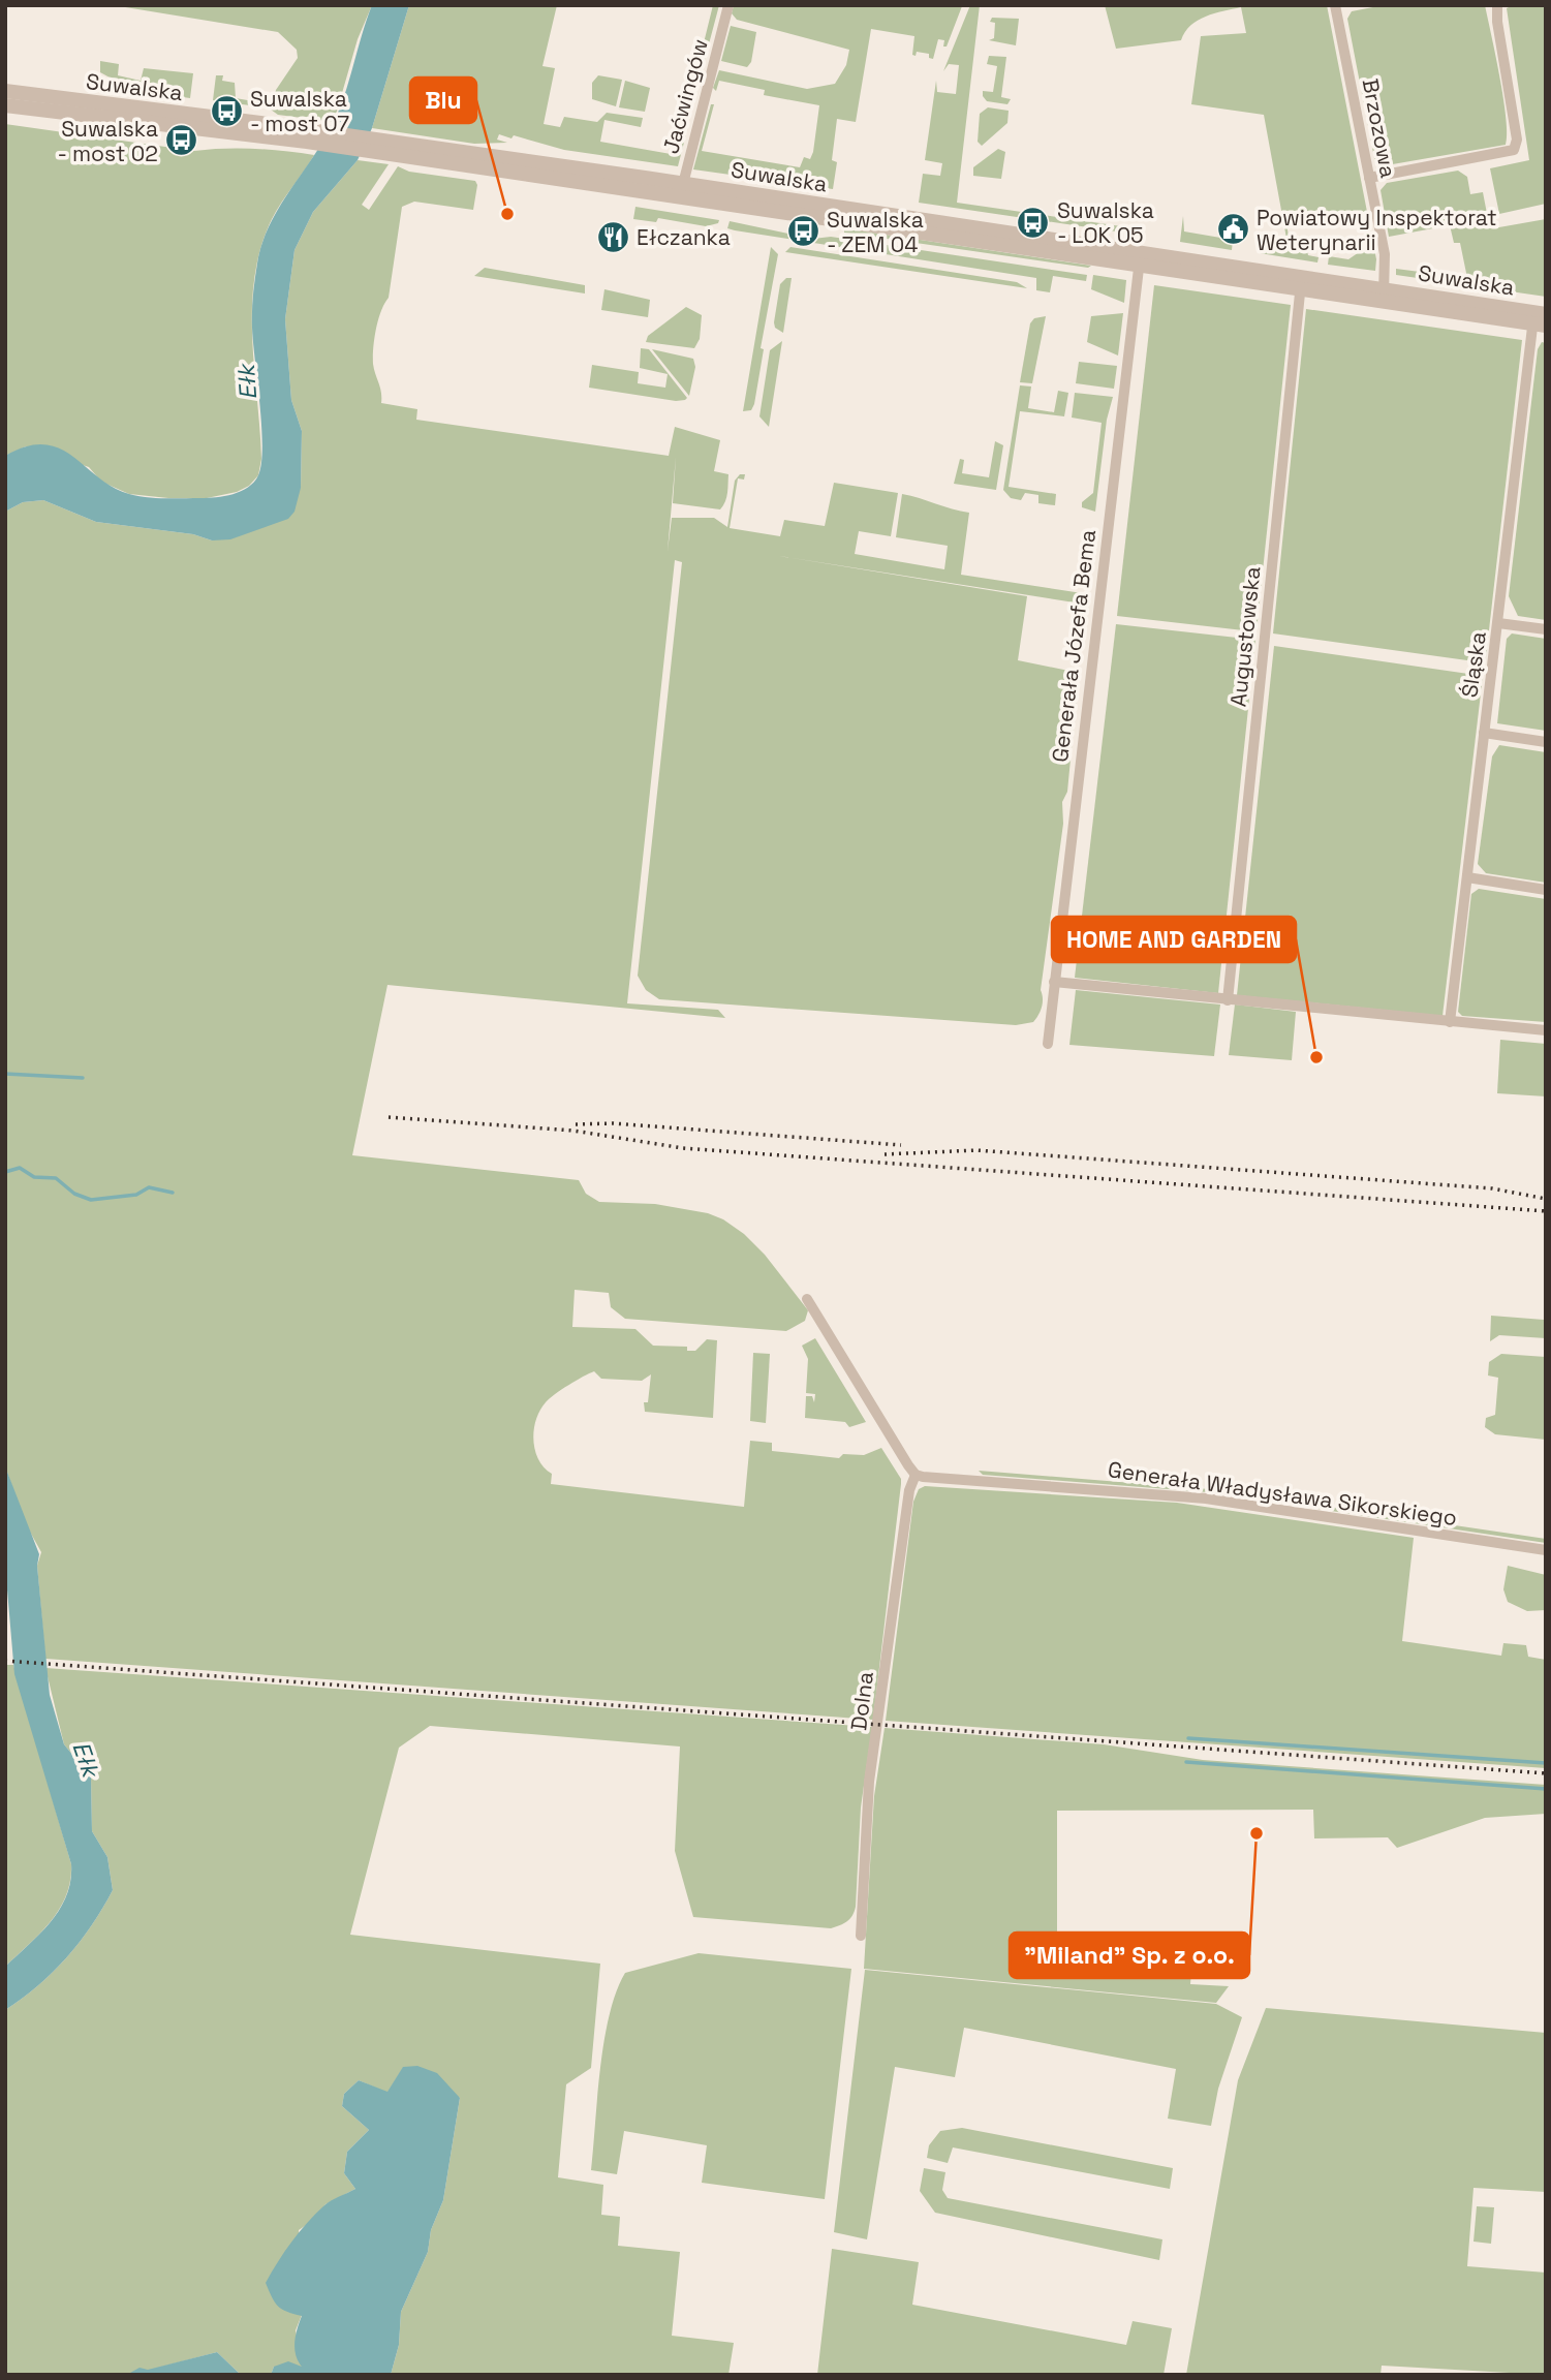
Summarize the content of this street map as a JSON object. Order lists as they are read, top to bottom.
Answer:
{
  "streets": {
    "street": [
      "Suwalska",
      "Jaćwingów",
      "Brzozowa",
      "Augustowska",
      "Generała Józefa Bema",
      "Śląska",
      "Generała Władysława Sikorskiego",
      "Dolna"
    ]
  },
  "crossings": [
    ["Suwalska", "Jaćwingów"],
    ["Suwalska", "Brzozowa"],
    ["Suwalska", "Augustowska"],
    ["Suwalska", "Generała Józefa Bema"],
    ["Suwalska", "Śląska"],
    ["Generała Władysława Sikorskiego", "Dolna"]
  ],
  "water": ["Ełk"],
  "places": {
    "bus stop": [
      "Suwalska - most 07",
      "Suwalska - most 02",
      "Suwalska - LOK 05",
      "Suwalska - ZEM 04"
    ],
    "other": ["Blu", "HOME AND GARDEN", "\"Miland\" Sp. z o.o."],
    "public building": ["Powiatowy Inspektorat Weterynarii"],
    "restaurant": ["Ełczanka"]
  }
}
